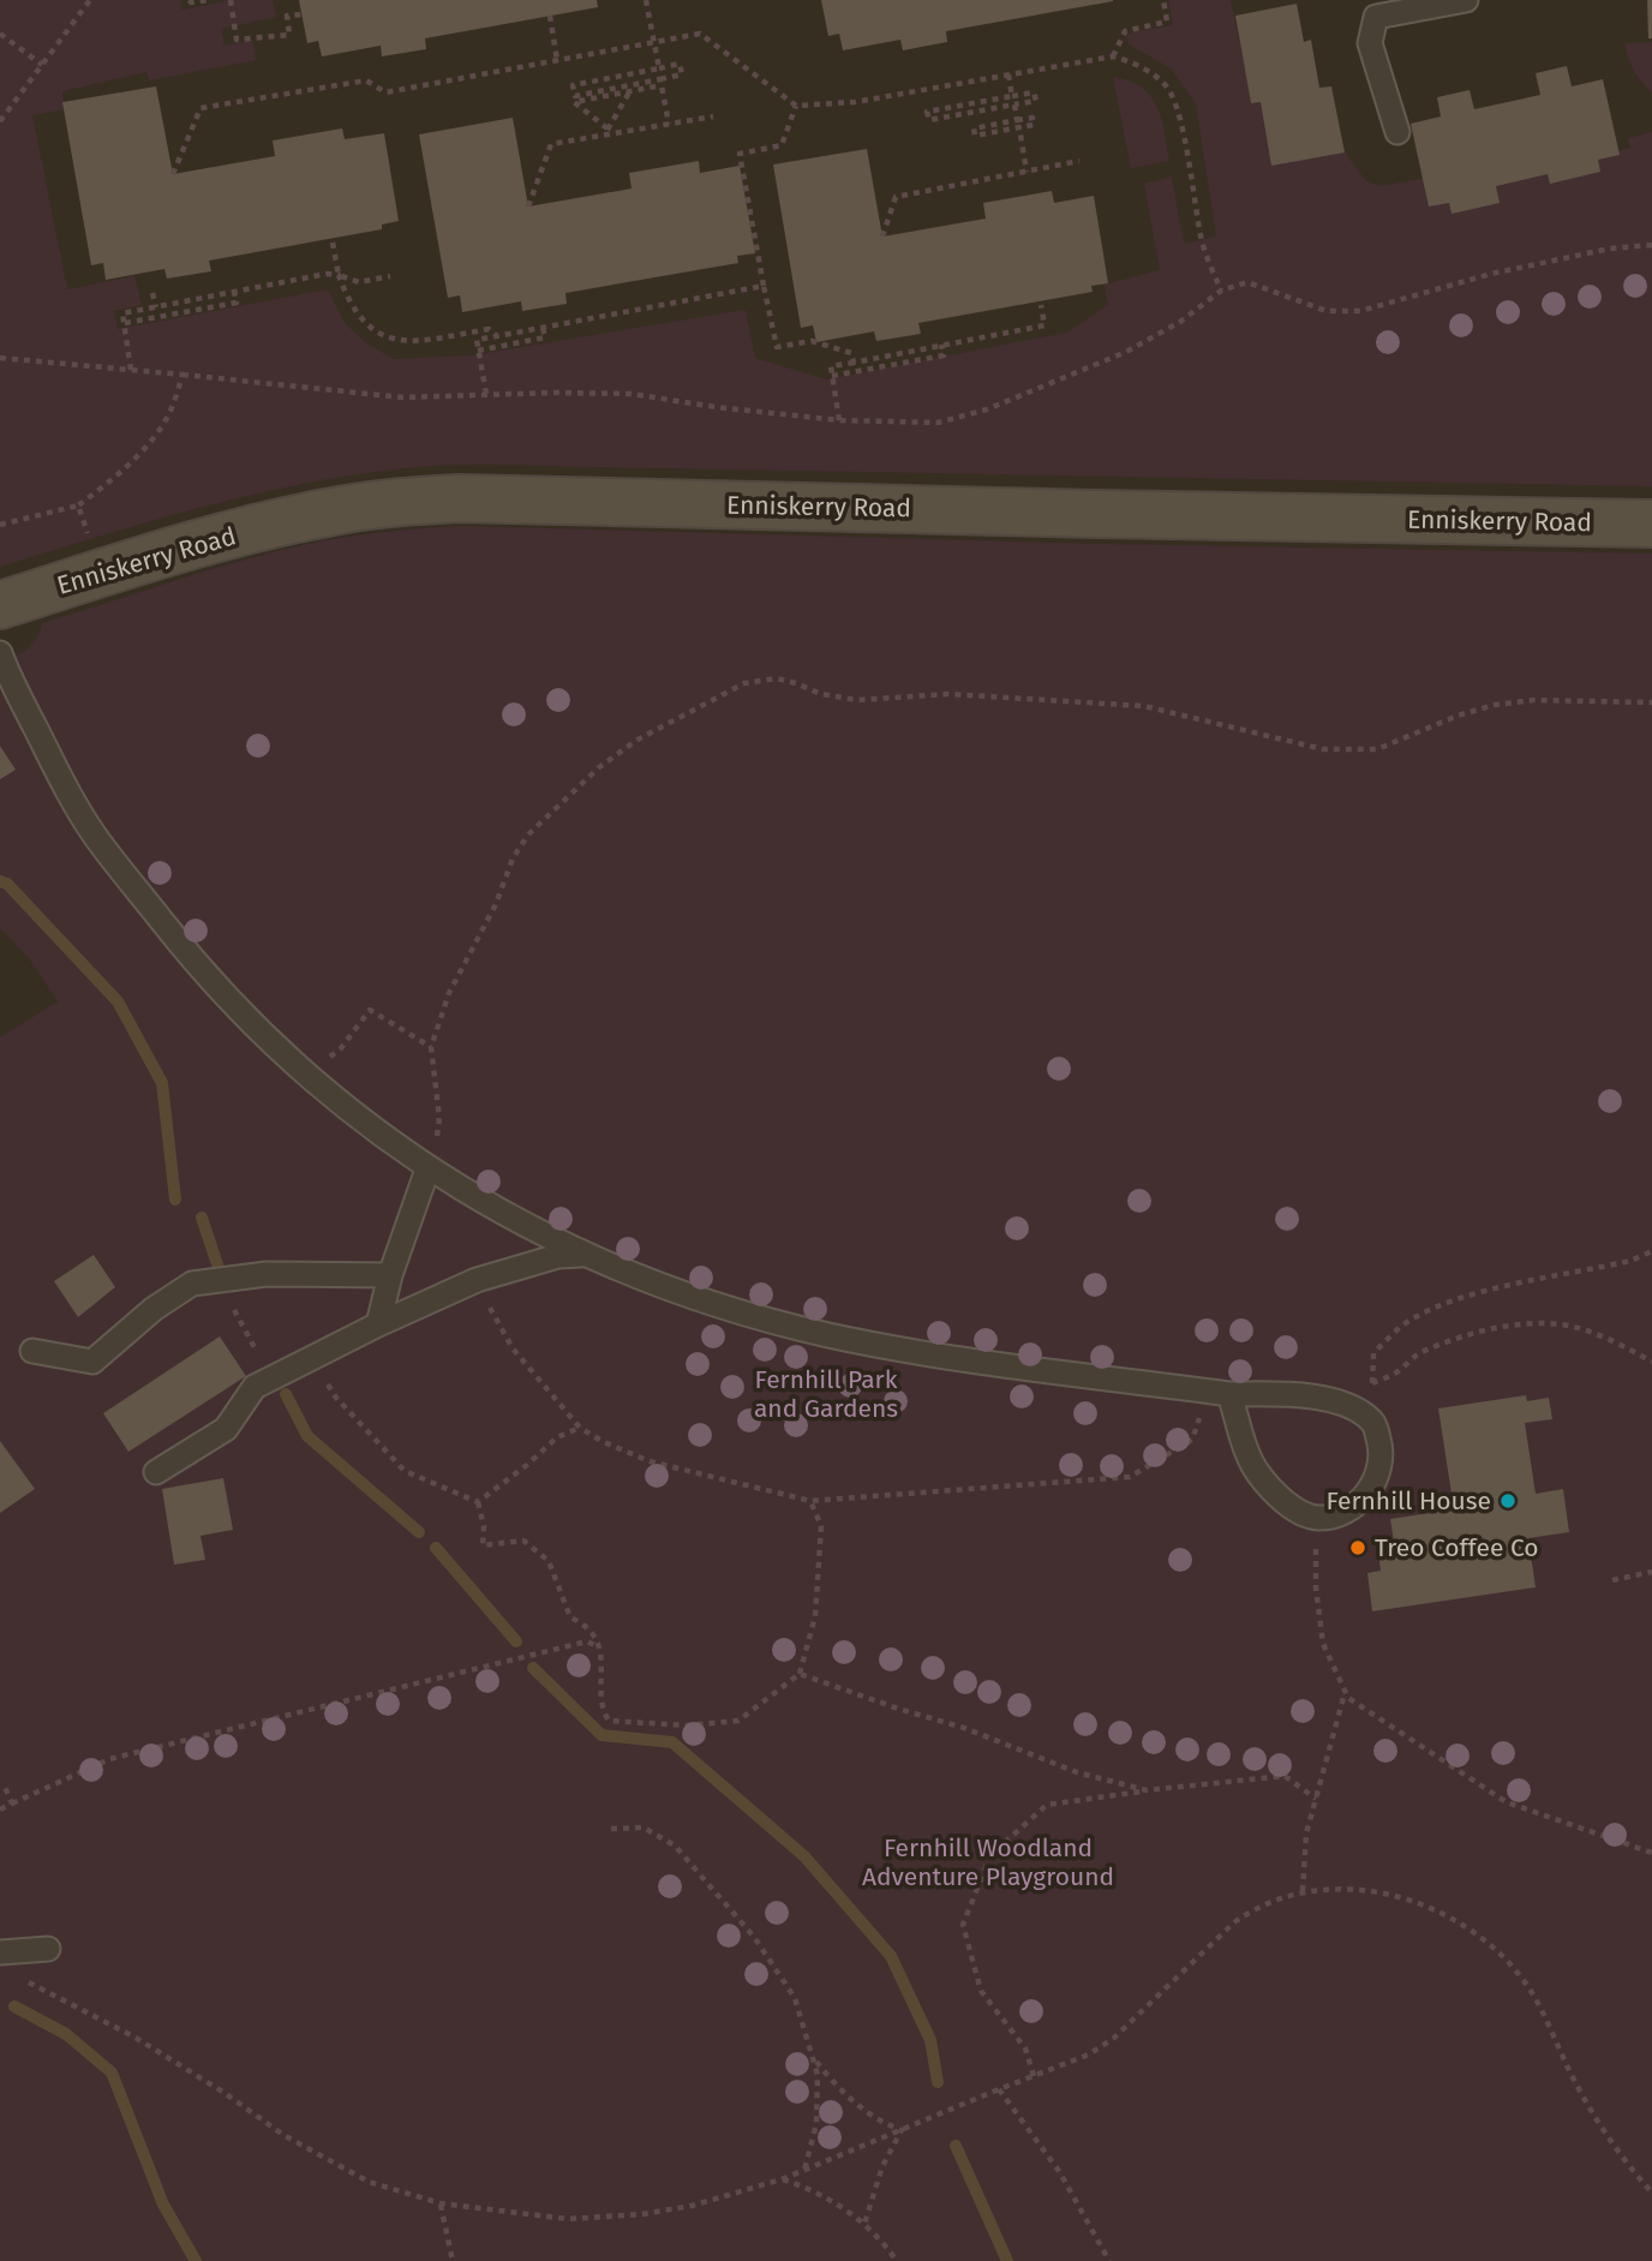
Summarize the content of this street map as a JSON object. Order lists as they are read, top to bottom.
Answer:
{
  "streets": {
    "main road": ["Enniskerry Road"]
  },
  "parks": ["Fernhill Park and Gardens", "Fernhill Woodland Adventure Playground"],
  "places": ["Fernhill House", "Treo Coffee Co"]
}
